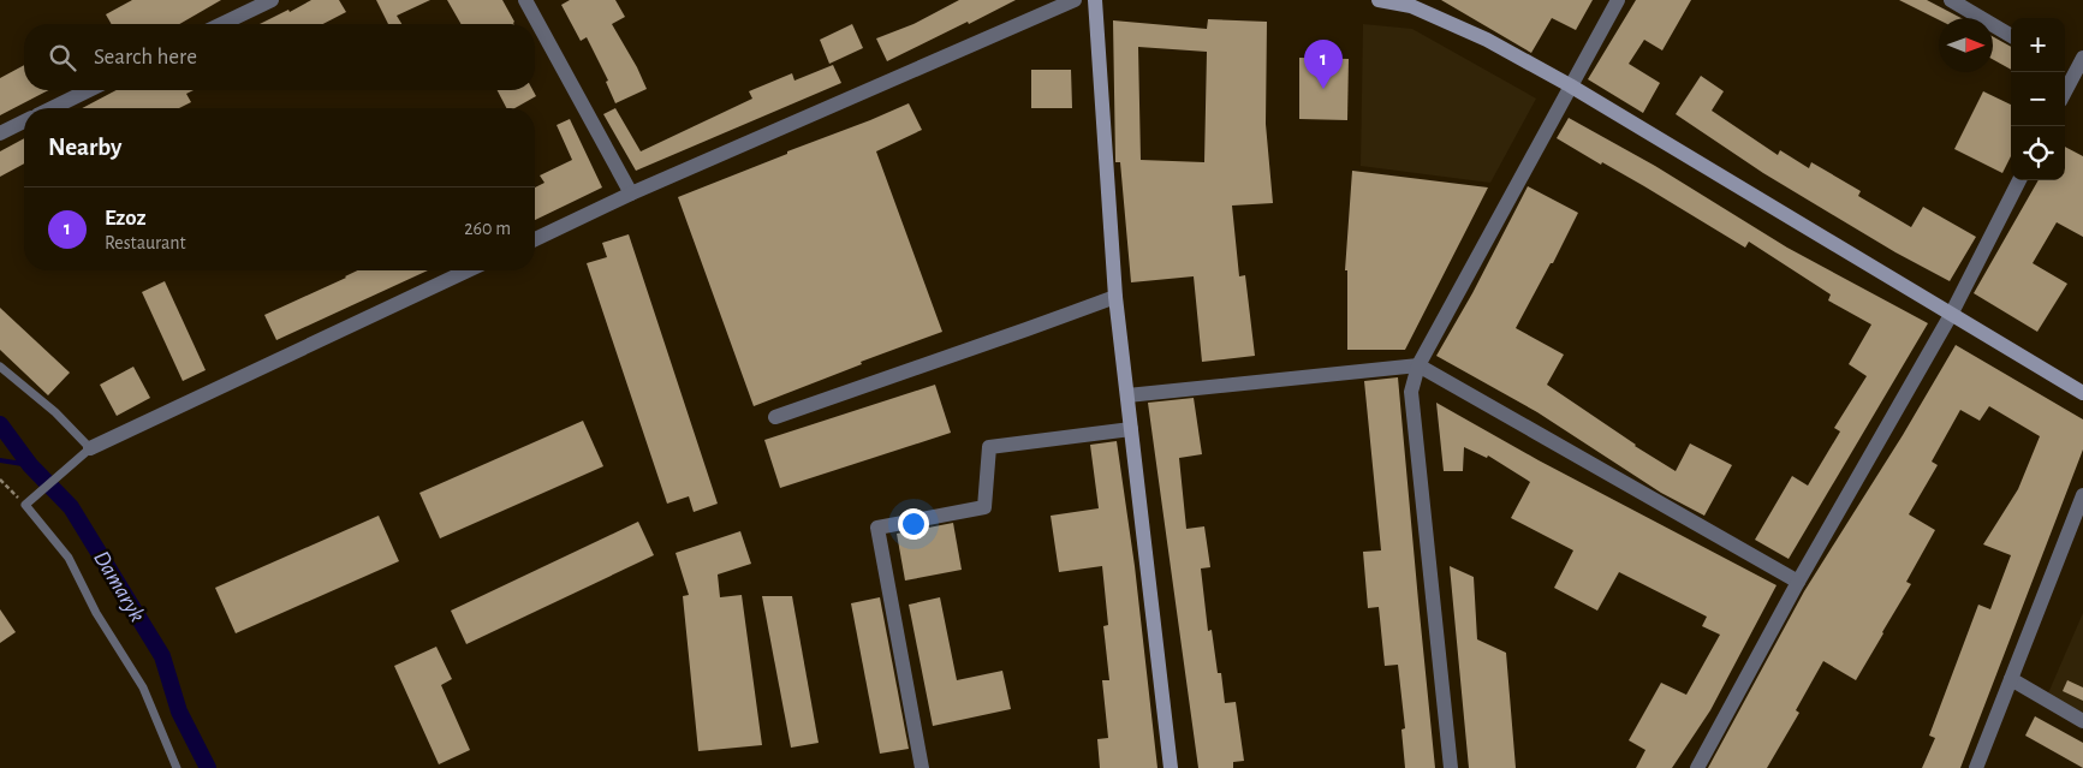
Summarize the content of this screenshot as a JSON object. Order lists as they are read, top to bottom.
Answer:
{
  "water": ["Damaryk"],
  "north": "right",
  "page": {
    "map_buttons": ["+", "−"],
    "search": "Search here",
    "pins": "1",
    "heading": "Nearby",
    "list": [
      {
        "mark": "1",
        "name": "Ezoz",
        "note": "Restaurant",
        "value": "260 m"
      }
    ]
  }
}
